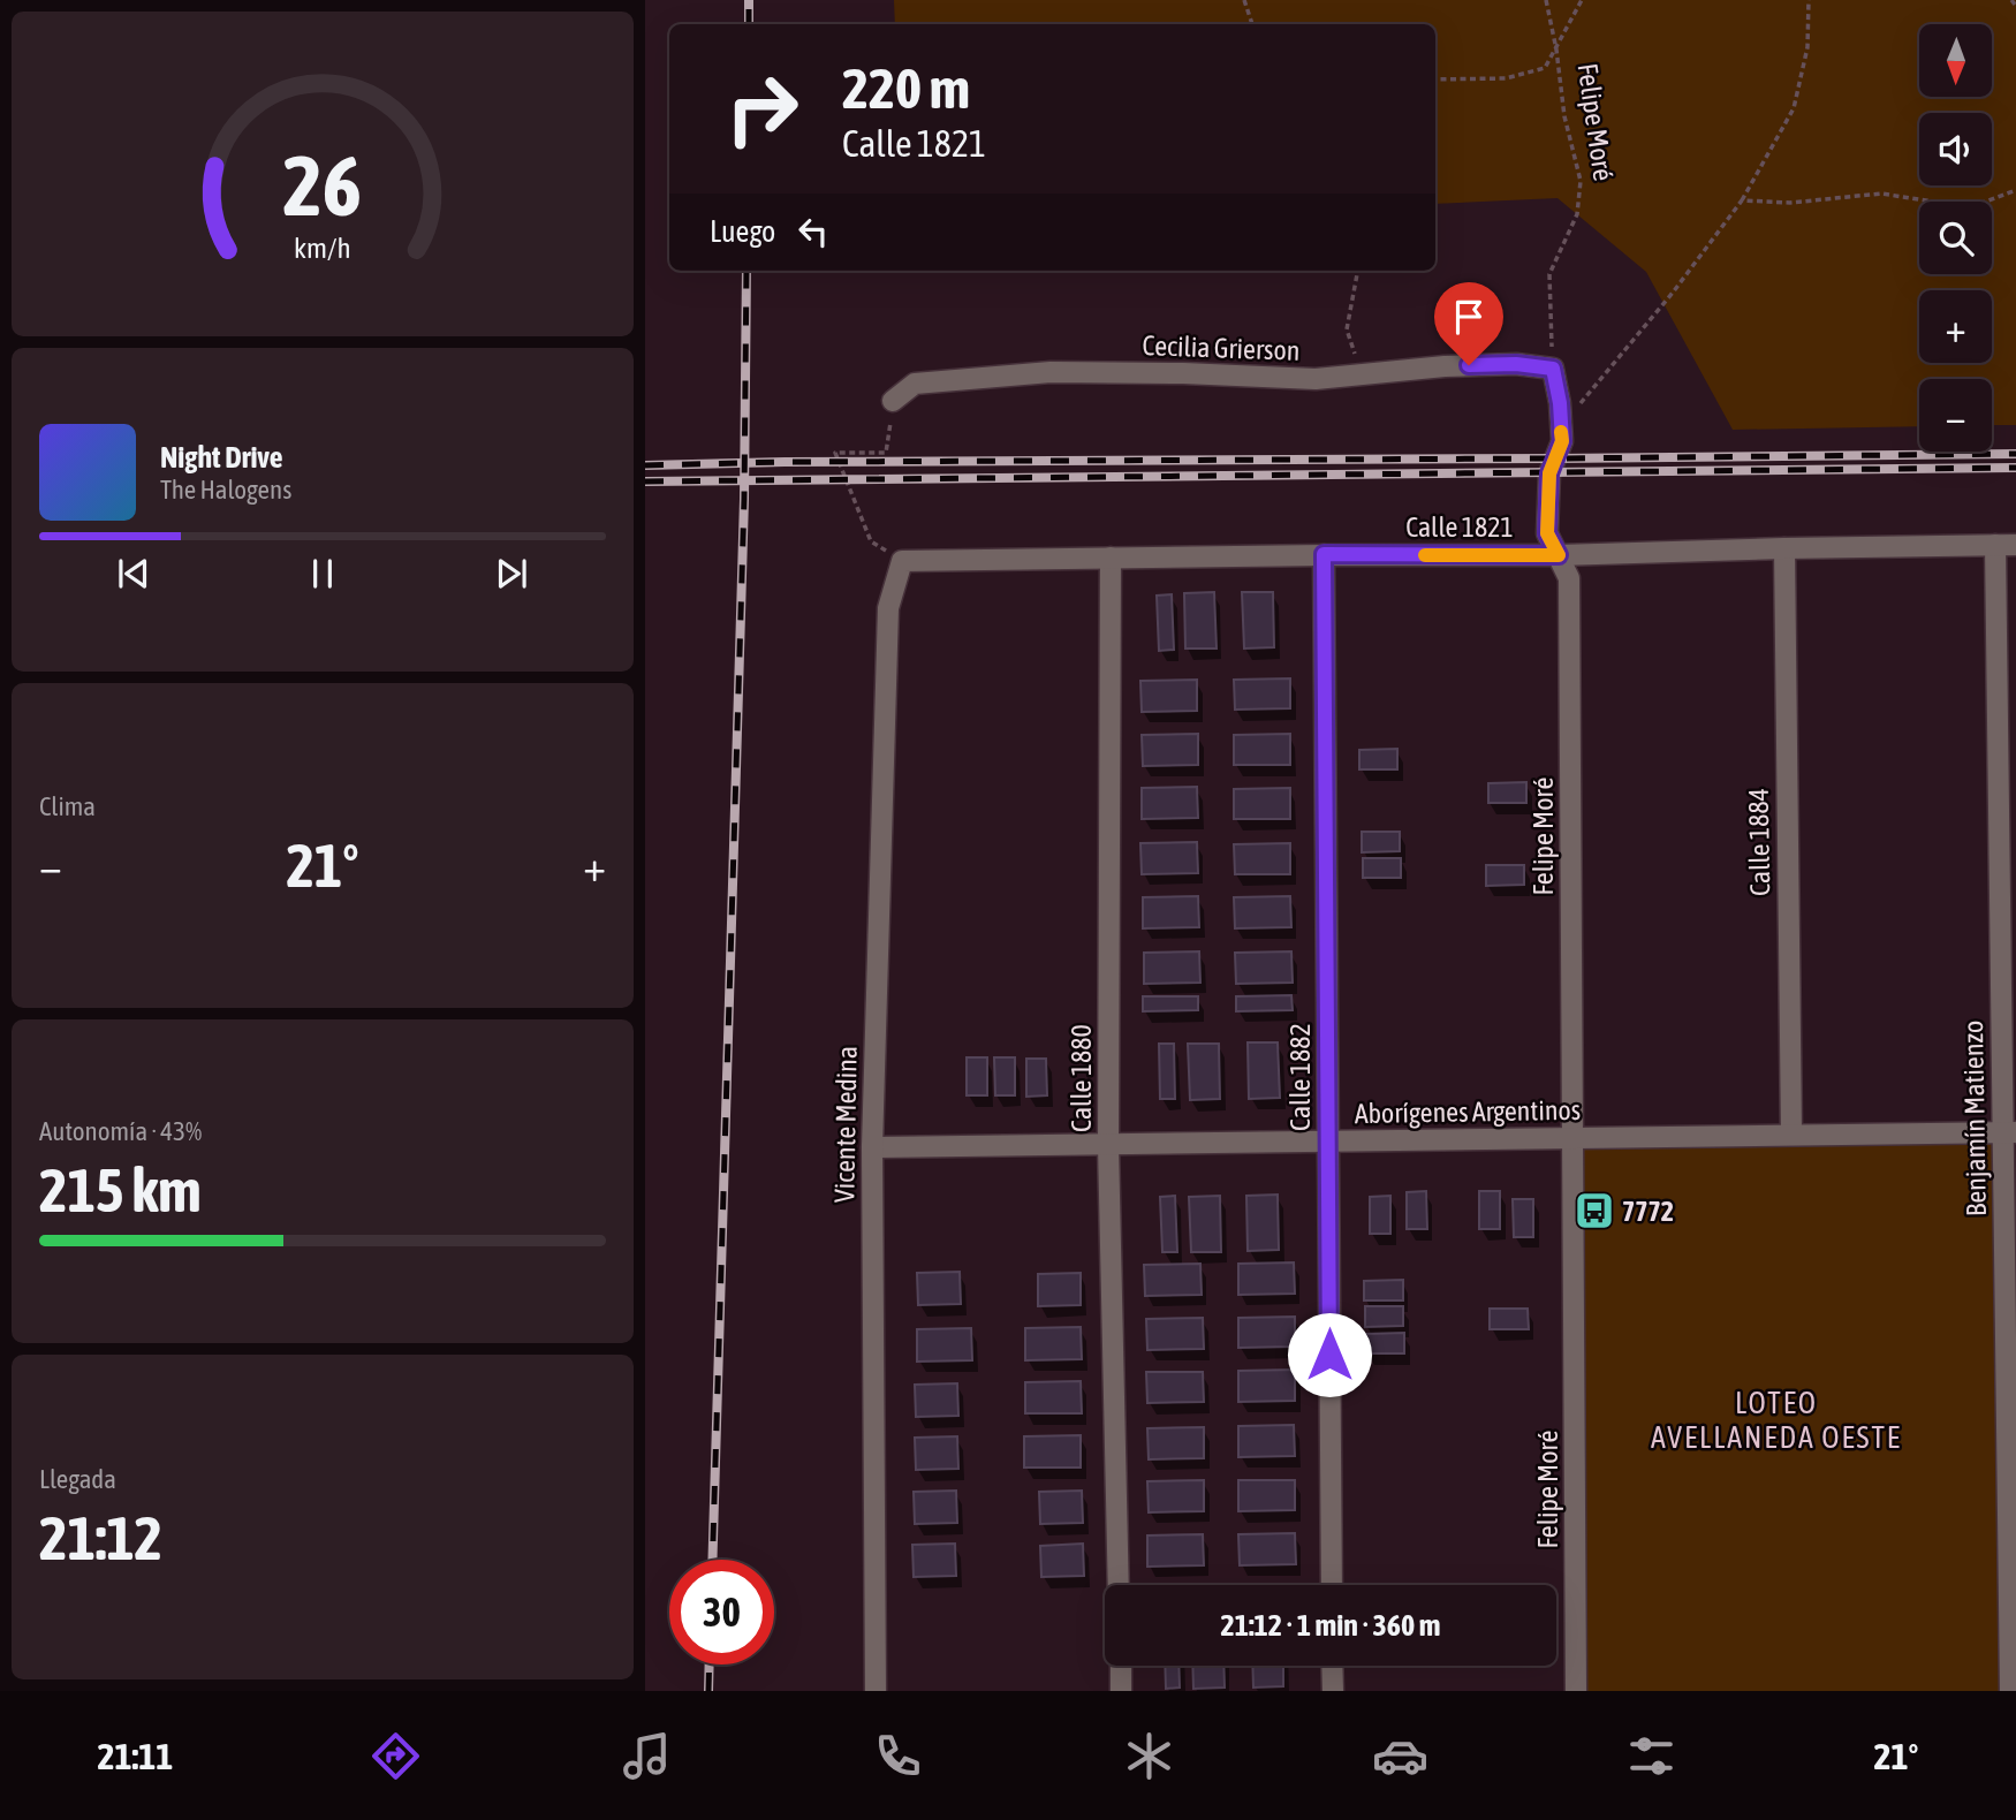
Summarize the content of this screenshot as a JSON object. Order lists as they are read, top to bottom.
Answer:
{
  "streets": {
    "street": [
      "Felipe Moré",
      "Cecilia Grierson",
      "Calle 1821",
      "Calle 1884",
      "Calle 1882",
      "Calle 1880",
      "Aborígenes Argentinos",
      "Benjamín Matienzo",
      "Vicente Medina"
    ]
  },
  "crossings": [
    ["Felipe Moré", "Cecilia Grierson"],
    ["Felipe Moré", "Calle 1821"],
    ["Felipe Moré", "Aborígenes Argentinos"],
    ["Calle 1821", "Calle 1884"],
    ["Calle 1821", "Calle 1882"],
    ["Calle 1821", "Calle 1880"],
    ["Calle 1821", "Benjamín Matienzo"],
    ["Calle 1821", "Vicente Medina"],
    ["Calle 1884", "Aborígenes Argentinos"],
    ["Calle 1882", "Aborígenes Argentinos"],
    ["Calle 1880", "Aborígenes Argentinos"],
    ["Aborígenes Argentinos", "Benjamín Matienzo"],
    ["Aborígenes Argentinos", "Vicente Medina"]
  ],
  "districts": ["LOTEO AVELLANEDA OESTE"],
  "places": {
    "bus stop": ["7772"]
  },
  "north": "bottom",
  "page": {
    "map_buttons": ["+", "−"],
    "turn": ["220 m", "Calle 1821"],
    "then": "Luego",
    "song": ["Night Drive", "The Halogens"],
    "tile": [
      "Clima",
      ["Autonomía · 43%", "215 km"],
      ["Llegada", "21:12"]
    ],
    "heat": ["−", "21°", "+"],
    "limit": "30",
    "trip": "21:12 · 1 min · 360 m",
    "tabs": ["21:11", "21°"],
    "gauge": ["26", "km/h"]
  }
}
